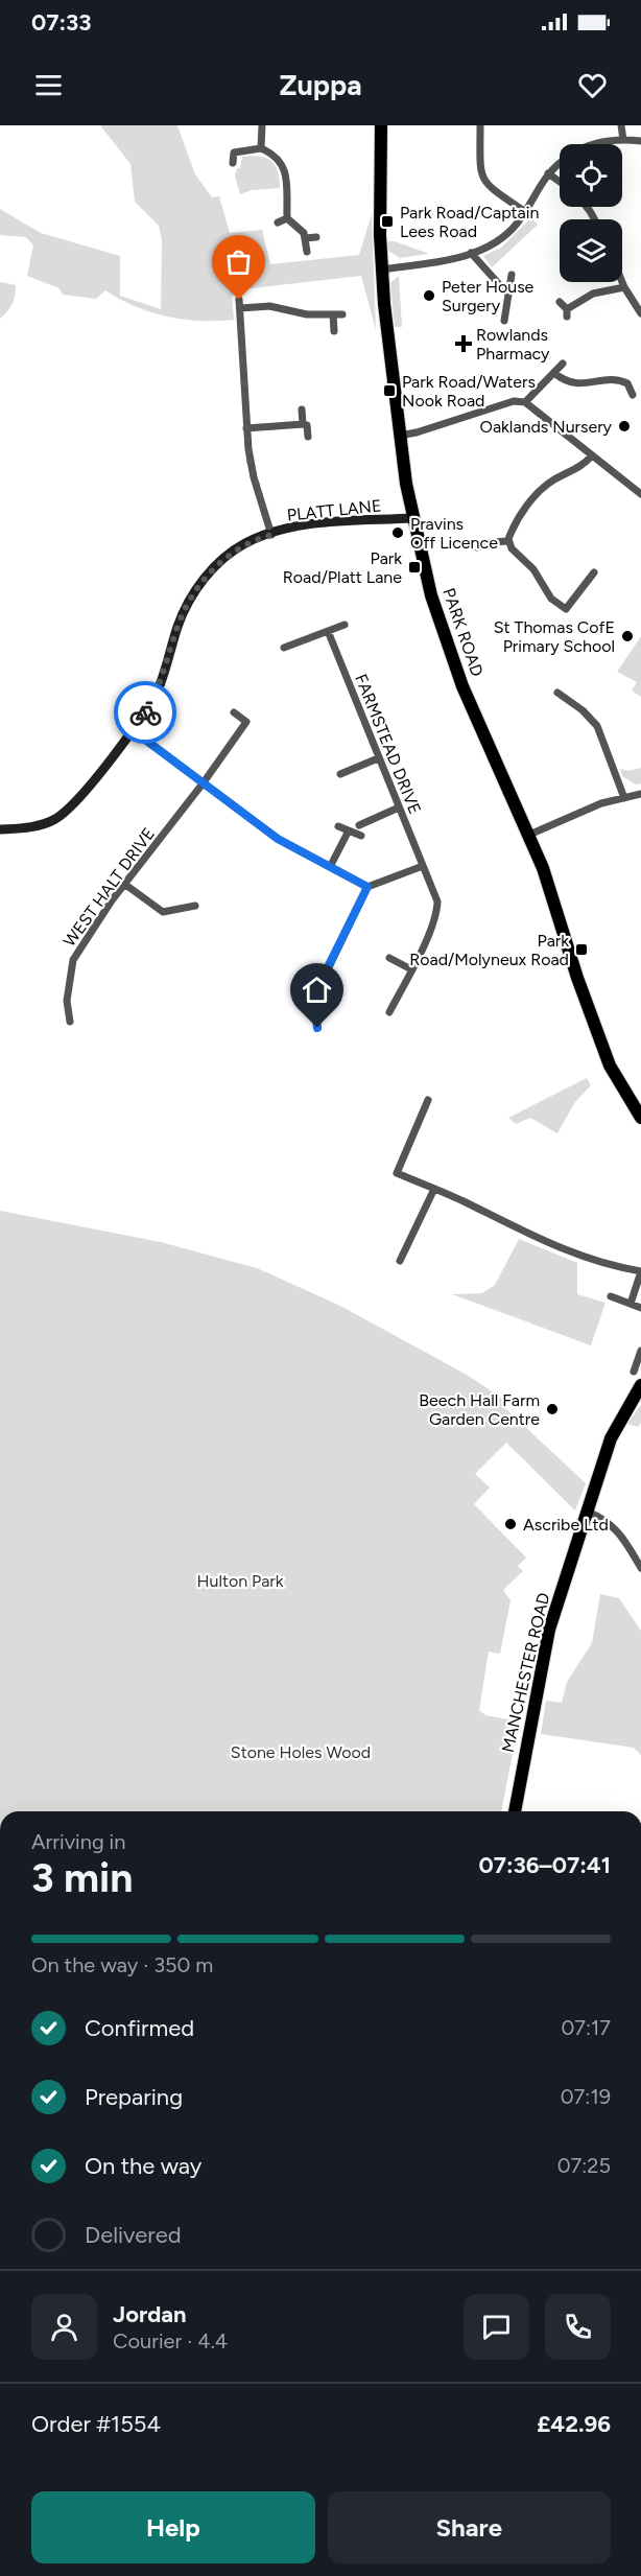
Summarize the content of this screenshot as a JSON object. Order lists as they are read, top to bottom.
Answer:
{
  "streets": {
    "highway": ["PARK ROAD", "MANCHESTER ROAD"],
    "street": ["PLATT LANE", "FARMSTEAD DRIVE", "WEST HALT DRIVE"]
  },
  "crossings": [
    ["PLATT LANE", "PARK ROAD"]
  ],
  "parks": ["Hulton Park", "Stone Holes Wood"],
  "places": {
    "transit": [
      "Park Road/Captain Lees Road",
      "Park Road/Waters Nook Road",
      "Park Road/Platt Lane",
      "Park Road/Molyneux Road"
    ],
    "other": [
      "Peter House Surgery",
      "Oaklands Nursery",
      "Pravins Off Licence",
      "St Thomas CofE Primary School",
      "Beech Hall Farm Garden Centre",
      "Ascribe Ltd"
    ],
    "health": ["Rowlands Pharmacy"]
  },
  "page": {
    "status": "07:33",
    "header": "Zuppa",
    "heading": ["3 min", "Arriving in", "07:36–07:41"],
    "panel": [
      "Jordan",
      "Courier · 4.4",
      "Order #1554",
      "£42.96"
    ],
    "bar": "On the way · 350 m",
    "list": [
      ["Confirmed", "07:17"],
      ["Preparing", "07:19"],
      ["On the way", "07:25"],
      "Delivered"
    ],
    "buttons": ["Help", "Share"]
  }
}
